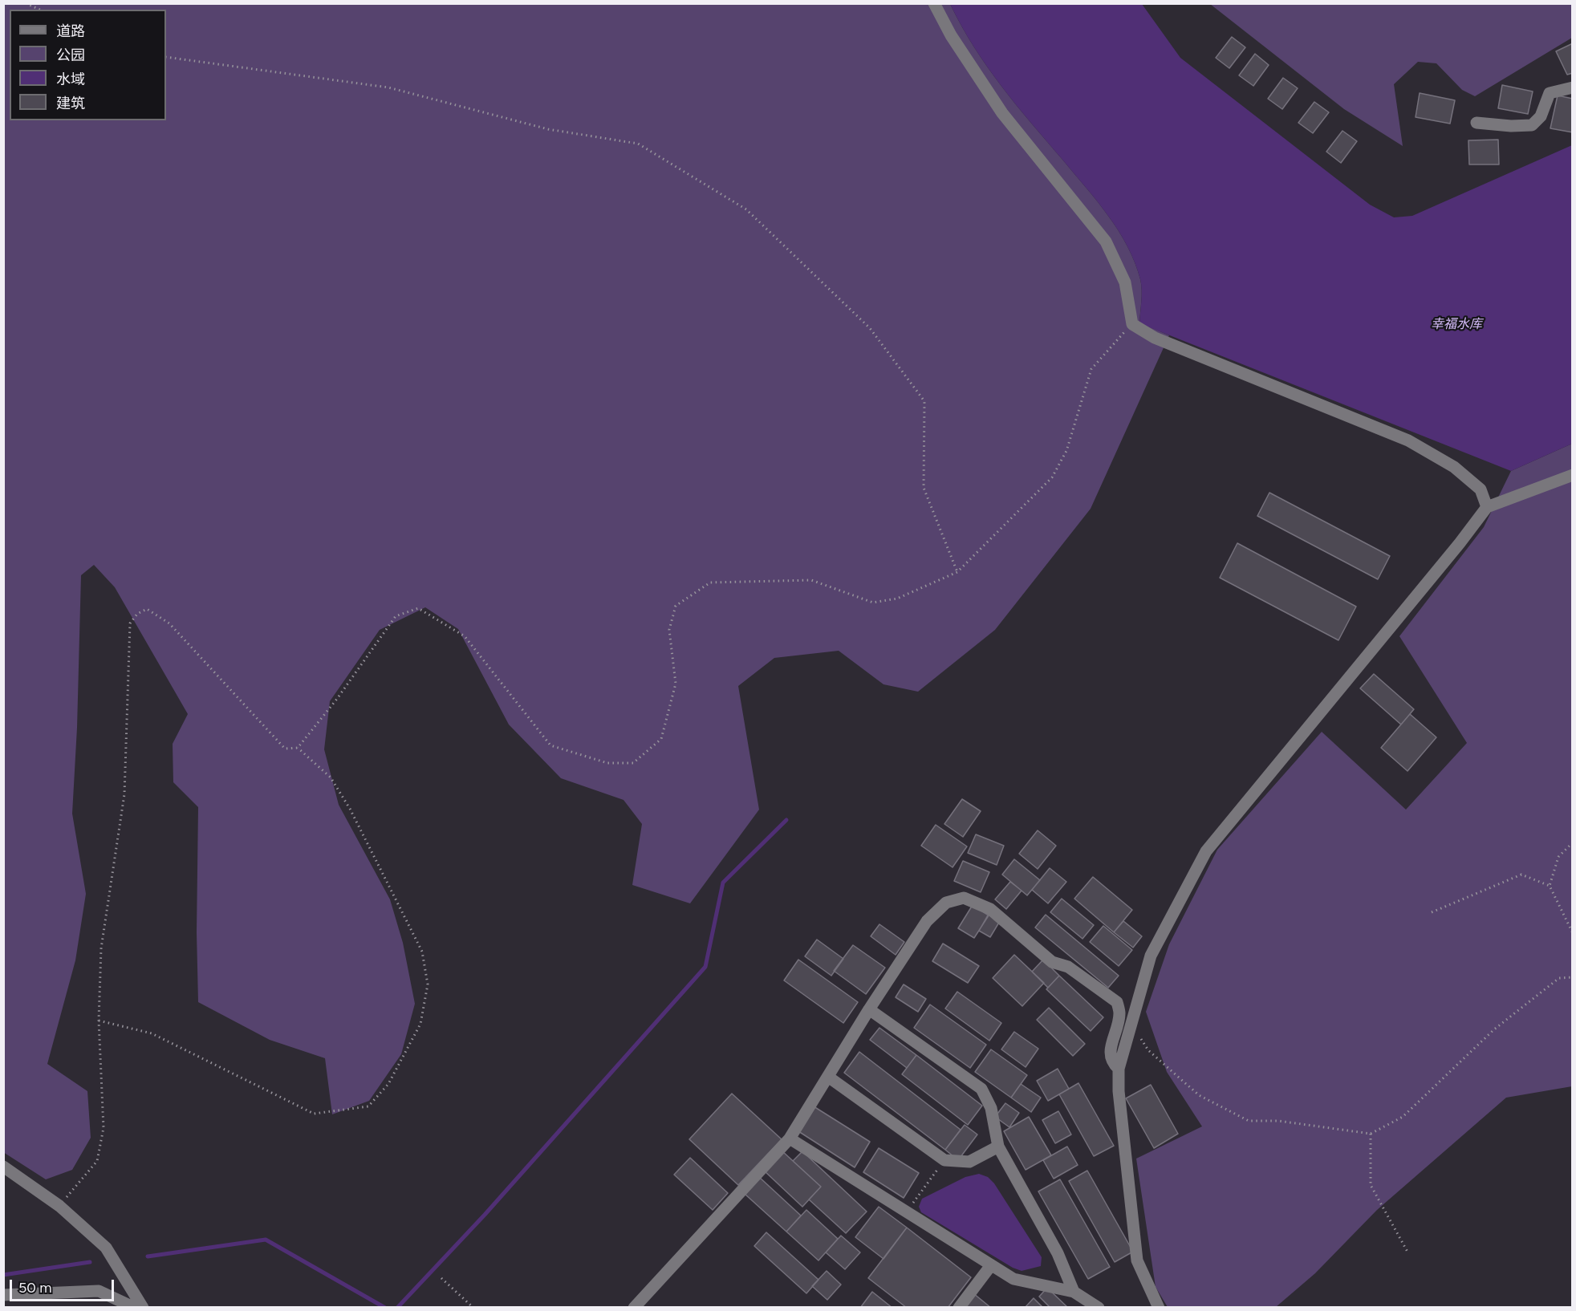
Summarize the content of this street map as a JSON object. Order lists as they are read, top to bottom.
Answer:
{
  "water": ["幸福水库"],
  "legend": [
    "道路",
    "公园",
    "水域",
    "建筑"
  ],
  "scale_bar": "50 m"
}
